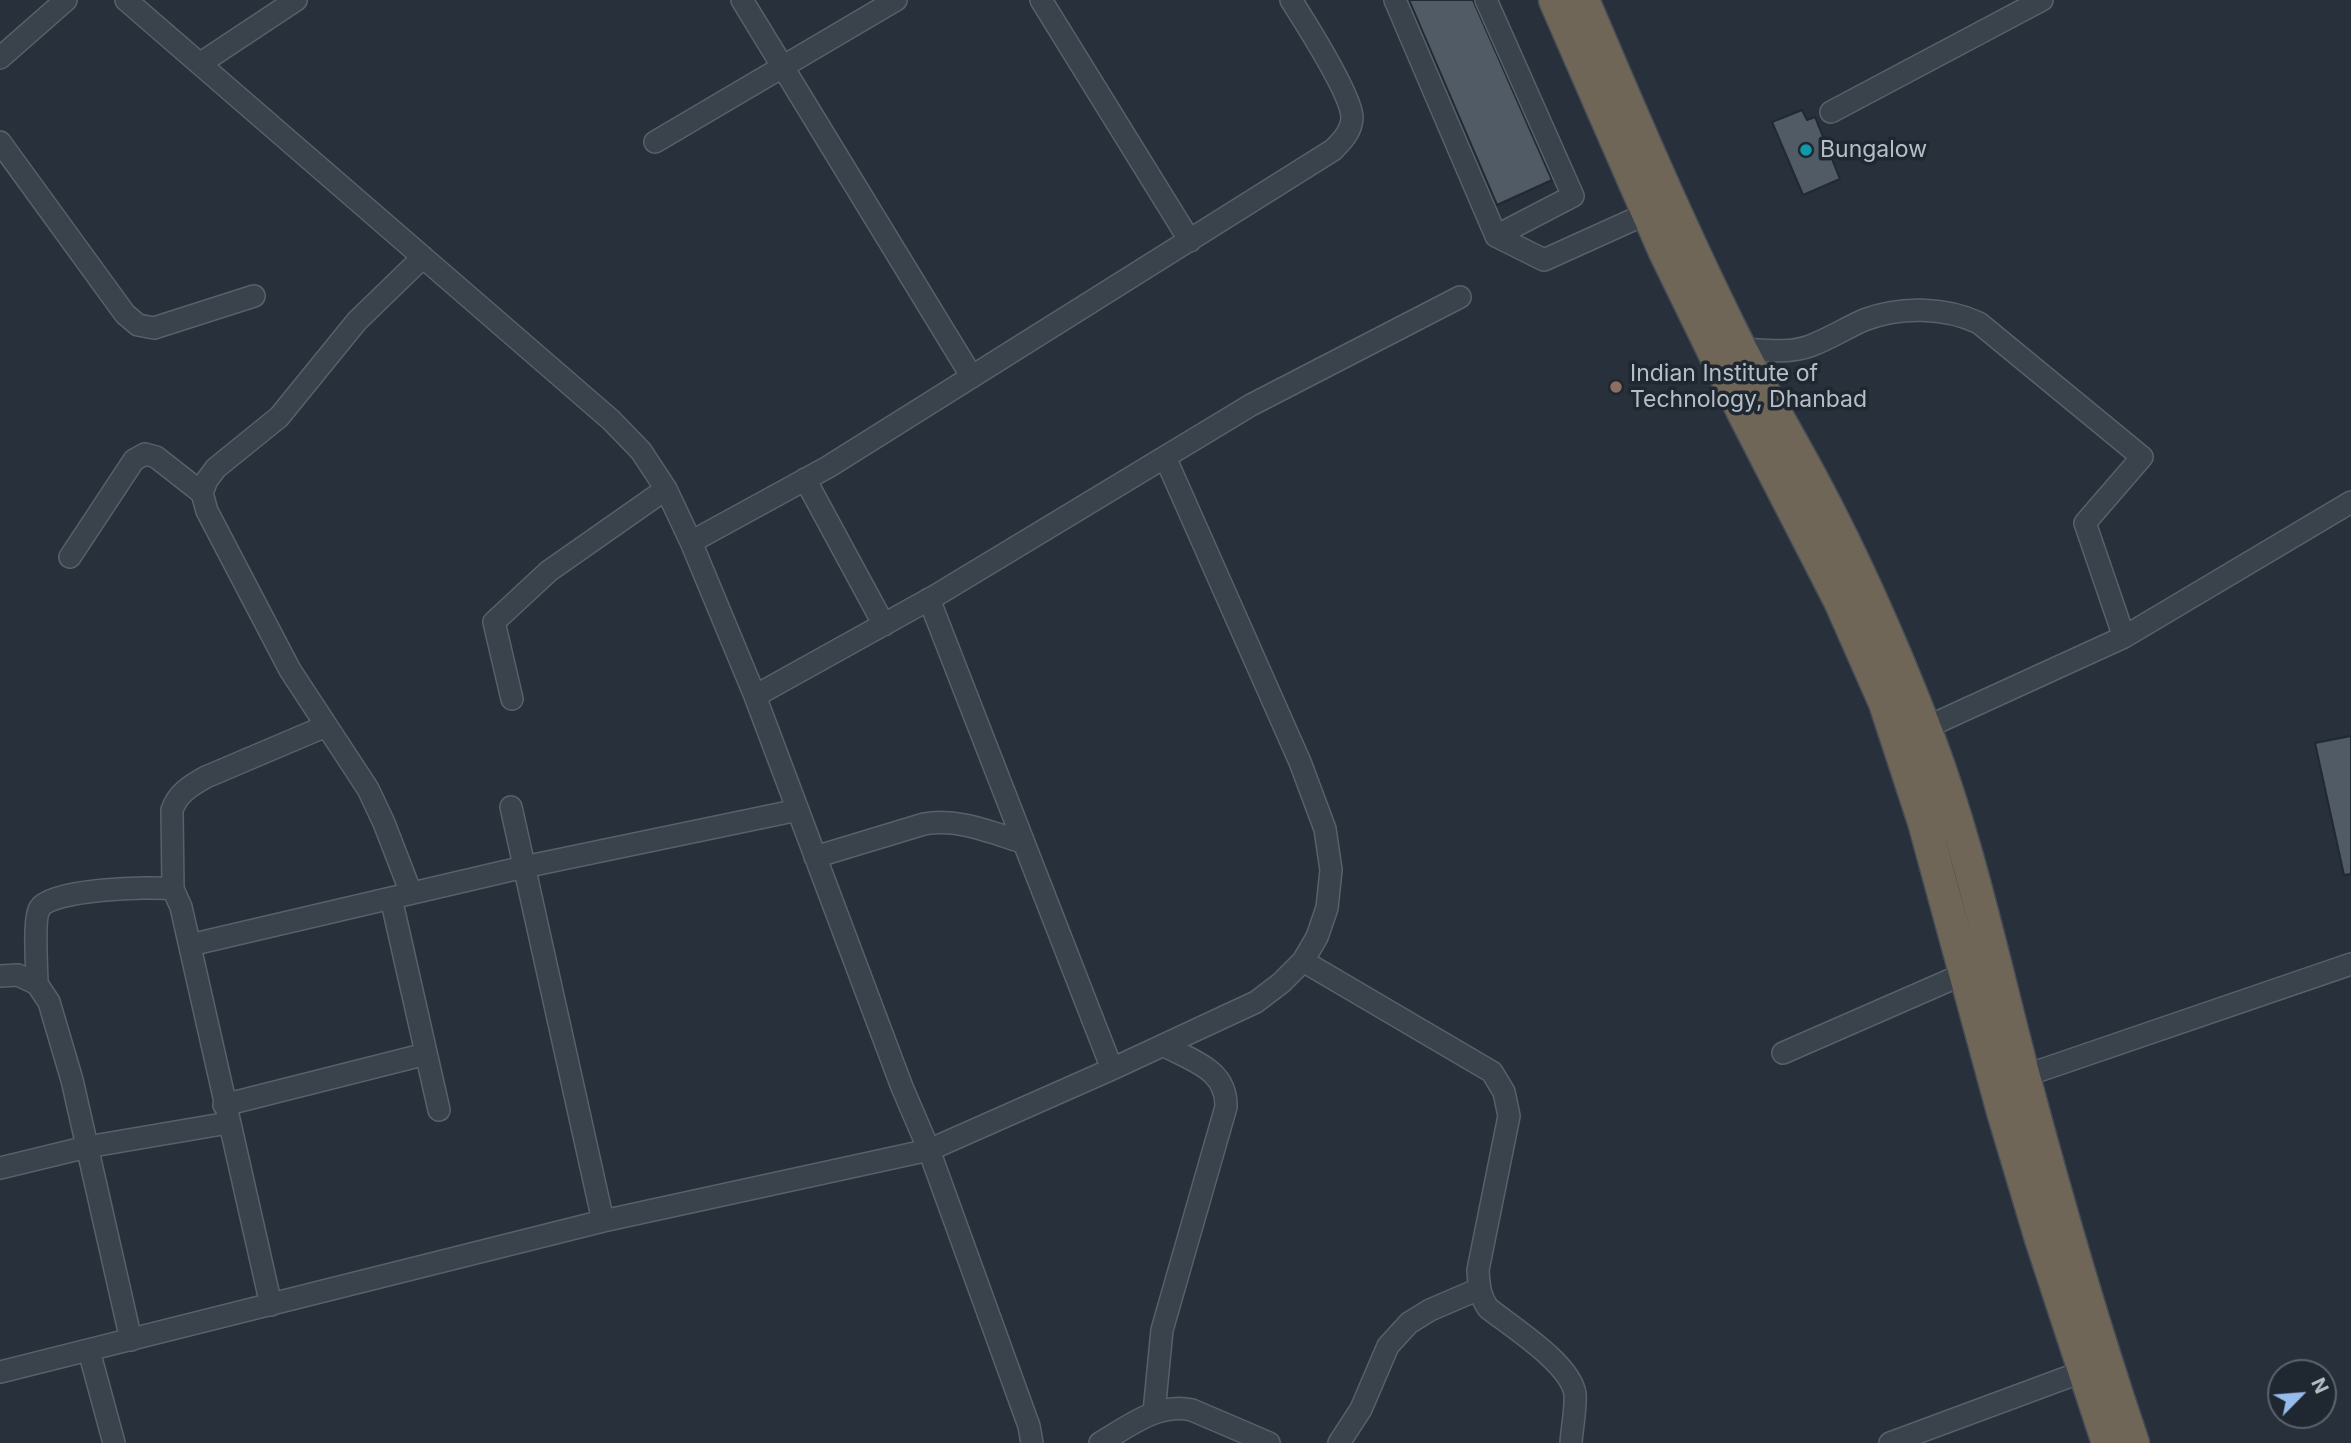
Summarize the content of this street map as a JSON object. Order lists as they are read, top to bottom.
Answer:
{
  "places": ["Bungalow", "Indian Institute of Technology, Dhanbad"],
  "north": "top right"
}
